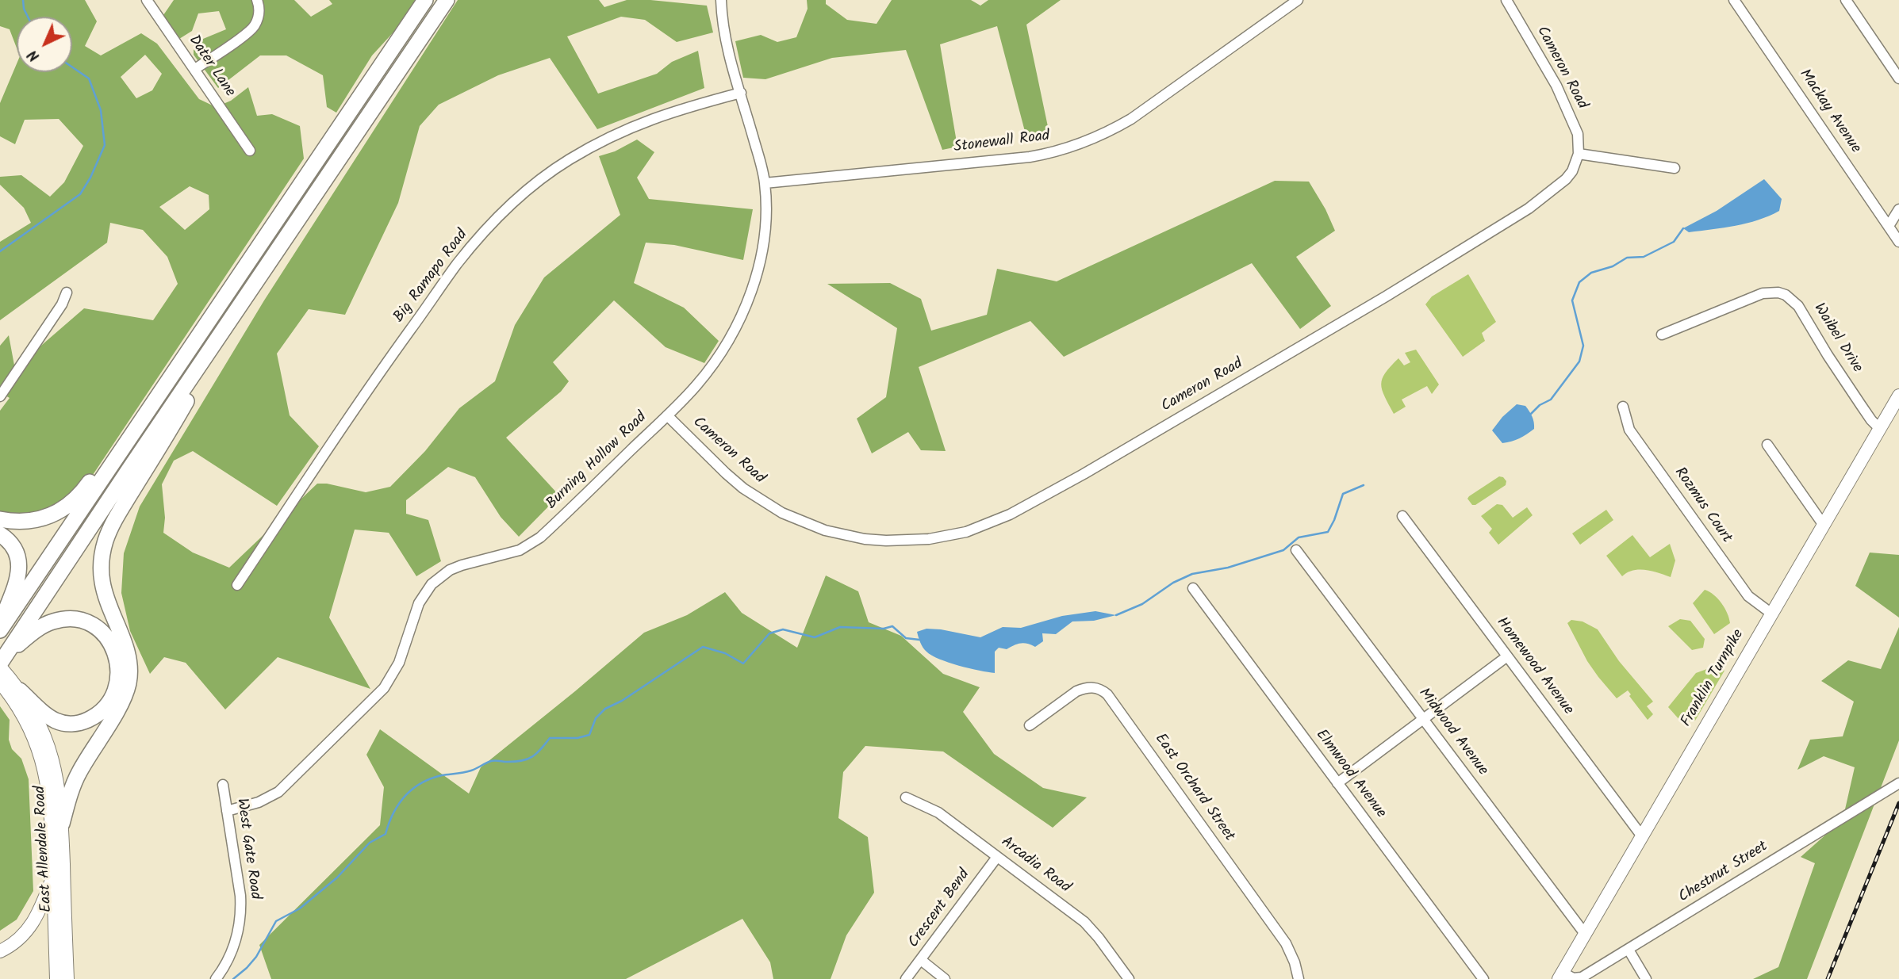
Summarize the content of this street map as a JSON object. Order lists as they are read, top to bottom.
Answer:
{
  "streets": {
    "main road": ["Franklin Turnpike", "East Allendale Road"],
    "street": [
      "Dater Lane",
      "Cameron Road",
      "Mackay Avenue",
      "Stonewall Road",
      "Big Ramapo Road",
      "Waibel Drive",
      "Burning Hollow Road",
      "Rozmus Court",
      "Homewood Avenue",
      "Midwood Avenue",
      "Elmwood Avenue",
      "East Orchard Street",
      "West Gate Road",
      "Arcadia Road",
      "Chestnut Street",
      "Crescent Bend"
    ]
  },
  "crossings": [
    ["Cameron Road", "Burning Hollow Road"],
    ["Stonewall Road", "Burning Hollow Road"],
    ["Big Ramapo Road", "Burning Hollow Road"],
    ["Waibel Drive", "Franklin Turnpike"],
    ["Burning Hollow Road", "West Gate Road"],
    ["Rozmus Court", "Franklin Turnpike"],
    ["Homewood Avenue", "Franklin Turnpike"],
    ["Franklin Turnpike", "Midwood Avenue"],
    ["Franklin Turnpike", "Chestnut Street"],
    ["Arcadia Road", "Crescent Bend"]
  ],
  "north": "bottom left"
}
